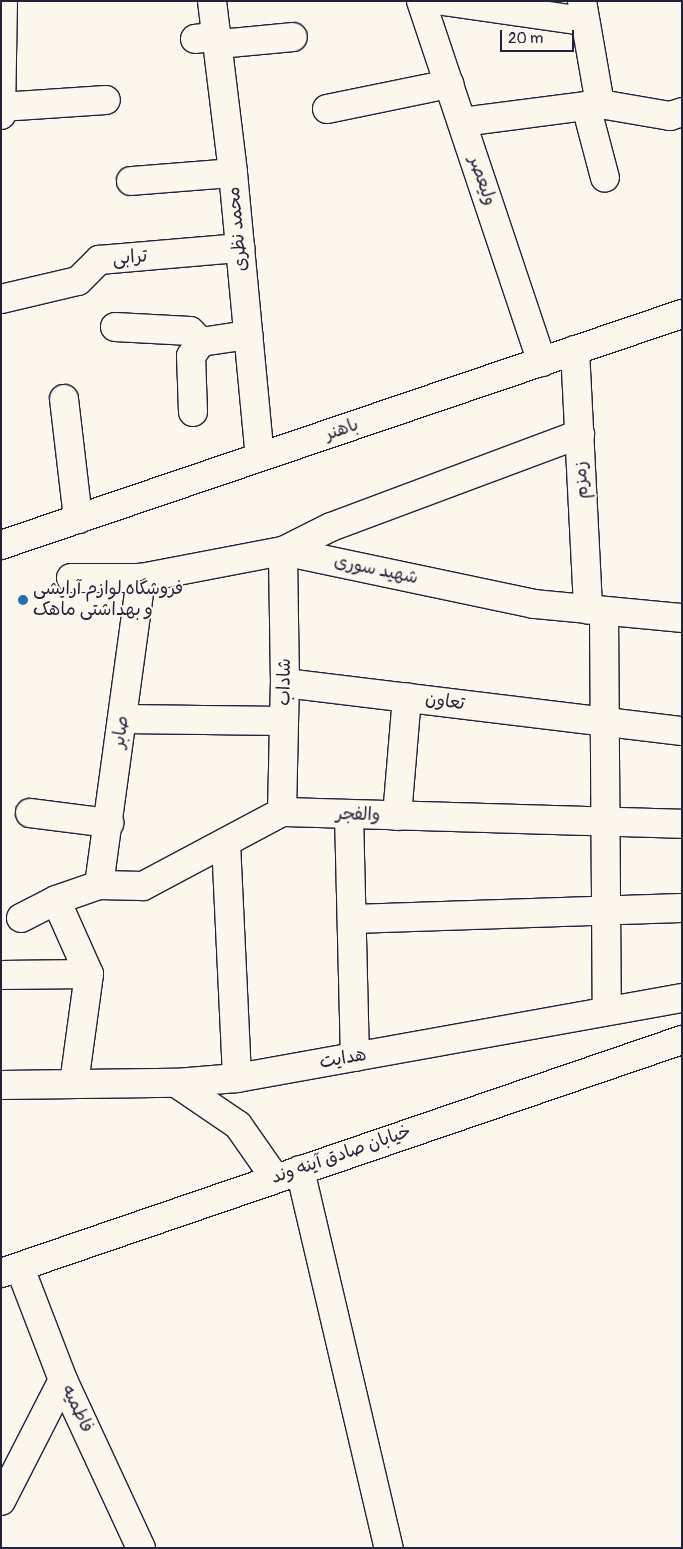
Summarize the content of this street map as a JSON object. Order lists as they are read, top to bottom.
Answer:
{
  "streets": {
    "street": [
      "ولیعصر",
      "محمد نظری",
      "ترابی",
      "باهنر",
      "زمزم",
      "شهید سوری",
      "شاداب",
      "تعاون",
      "صابر",
      "والفجر",
      "هدایت",
      "خیابان صادق آینه وند",
      "فاطمیه"
    ]
  },
  "crossings": [
    ["ولیعصر", "باهنر"],
    ["محمد نظری", "ترابی"],
    ["محمد نظری", "باهنر"],
    ["باهنر", "زمزم"],
    ["زمزم", "شهید سوری"],
    ["زمزم", "تعاون"],
    ["زمزم", "والفجر"],
    ["زمزم", "هدایت"],
    ["شهید سوری", "شاداب"],
    ["شهید سوری", "صابر"],
    ["شاداب", "تعاون"],
    ["شاداب", "والفجر"],
    ["خیابان صادق آینه وند", "فاطمیه"]
  ],
  "places": ["فروشگاه لوازم آرایشی و بهداشتی ماهک"],
  "scale_bar": "20 m"
}
